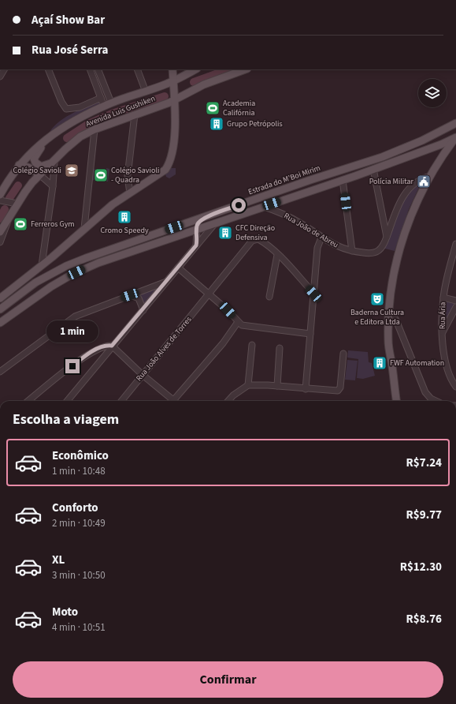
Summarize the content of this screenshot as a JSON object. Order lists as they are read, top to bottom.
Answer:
{
  "streets": {
    "main road": ["Avenida Luis Gushiken", "Estrada do M'Boi Mirim"],
    "street": ["Rua João de Abreu", "Rua Ária", "Rua João Alves de Torres"]
  },
  "places": {
    "sports": ["Academia Califórnia", "Colégio Savioli - Quadra", "Ferreros Gym"],
    "building": [
      "Grupo Petrópolis",
      "Cromo Speedy",
      "CFC Direção Defensiva",
      "FWF Automation"
    ],
    "school or university": ["Colégio Savioli"],
    "public building": ["Polícia Militar"],
    "theatre": ["Baderna Cultura e Editora Ltda"]
  },
  "page": {
    "banner": ["Açaí Show Bar", "Rua José Serra"],
    "bubble": "1 min",
    "heading": "Escolha a viagem",
    "list": [
      {
        "name": "Econômico",
        "note": "1 min · 10:48",
        "value": "R$7.24"
      },
      {
        "name": "Conforto",
        "note": "2 min · 10:49",
        "value": "R$9.77"
      },
      {
        "name": "XL",
        "note": "3 min · 10:50",
        "value": "R$12.30"
      },
      {
        "name": "Moto",
        "note": "4 min · 10:51",
        "value": "R$8.76"
      }
    ],
    "buttons": "Confirmar"
  }
}
